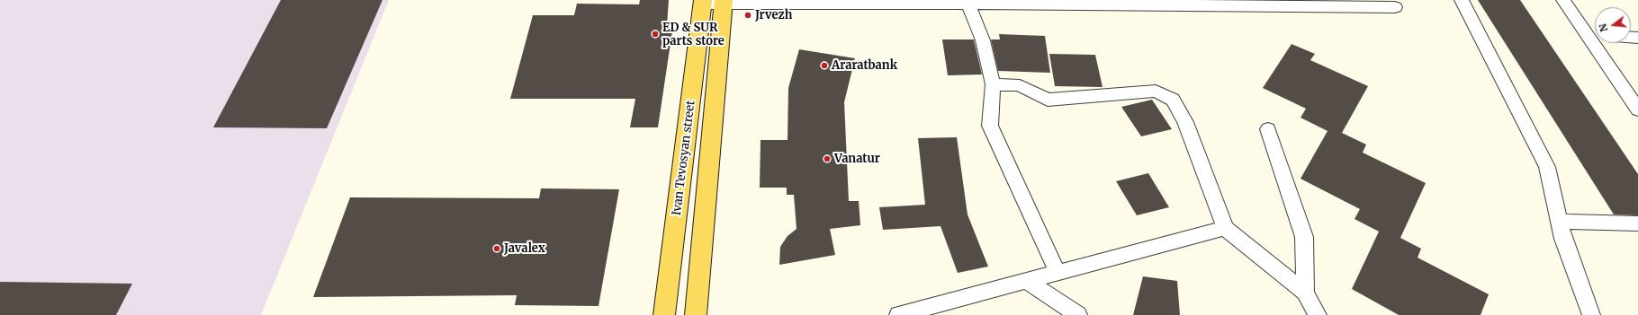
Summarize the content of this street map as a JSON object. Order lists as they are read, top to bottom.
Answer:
{
  "streets": {
    "main road": ["Ivan Tevosyan street"]
  },
  "places": [
    "Jrvezh",
    "ED & SUR parts store",
    "Araratbank",
    "Vanatur",
    "Javalex"
  ],
  "north": "left"
}
